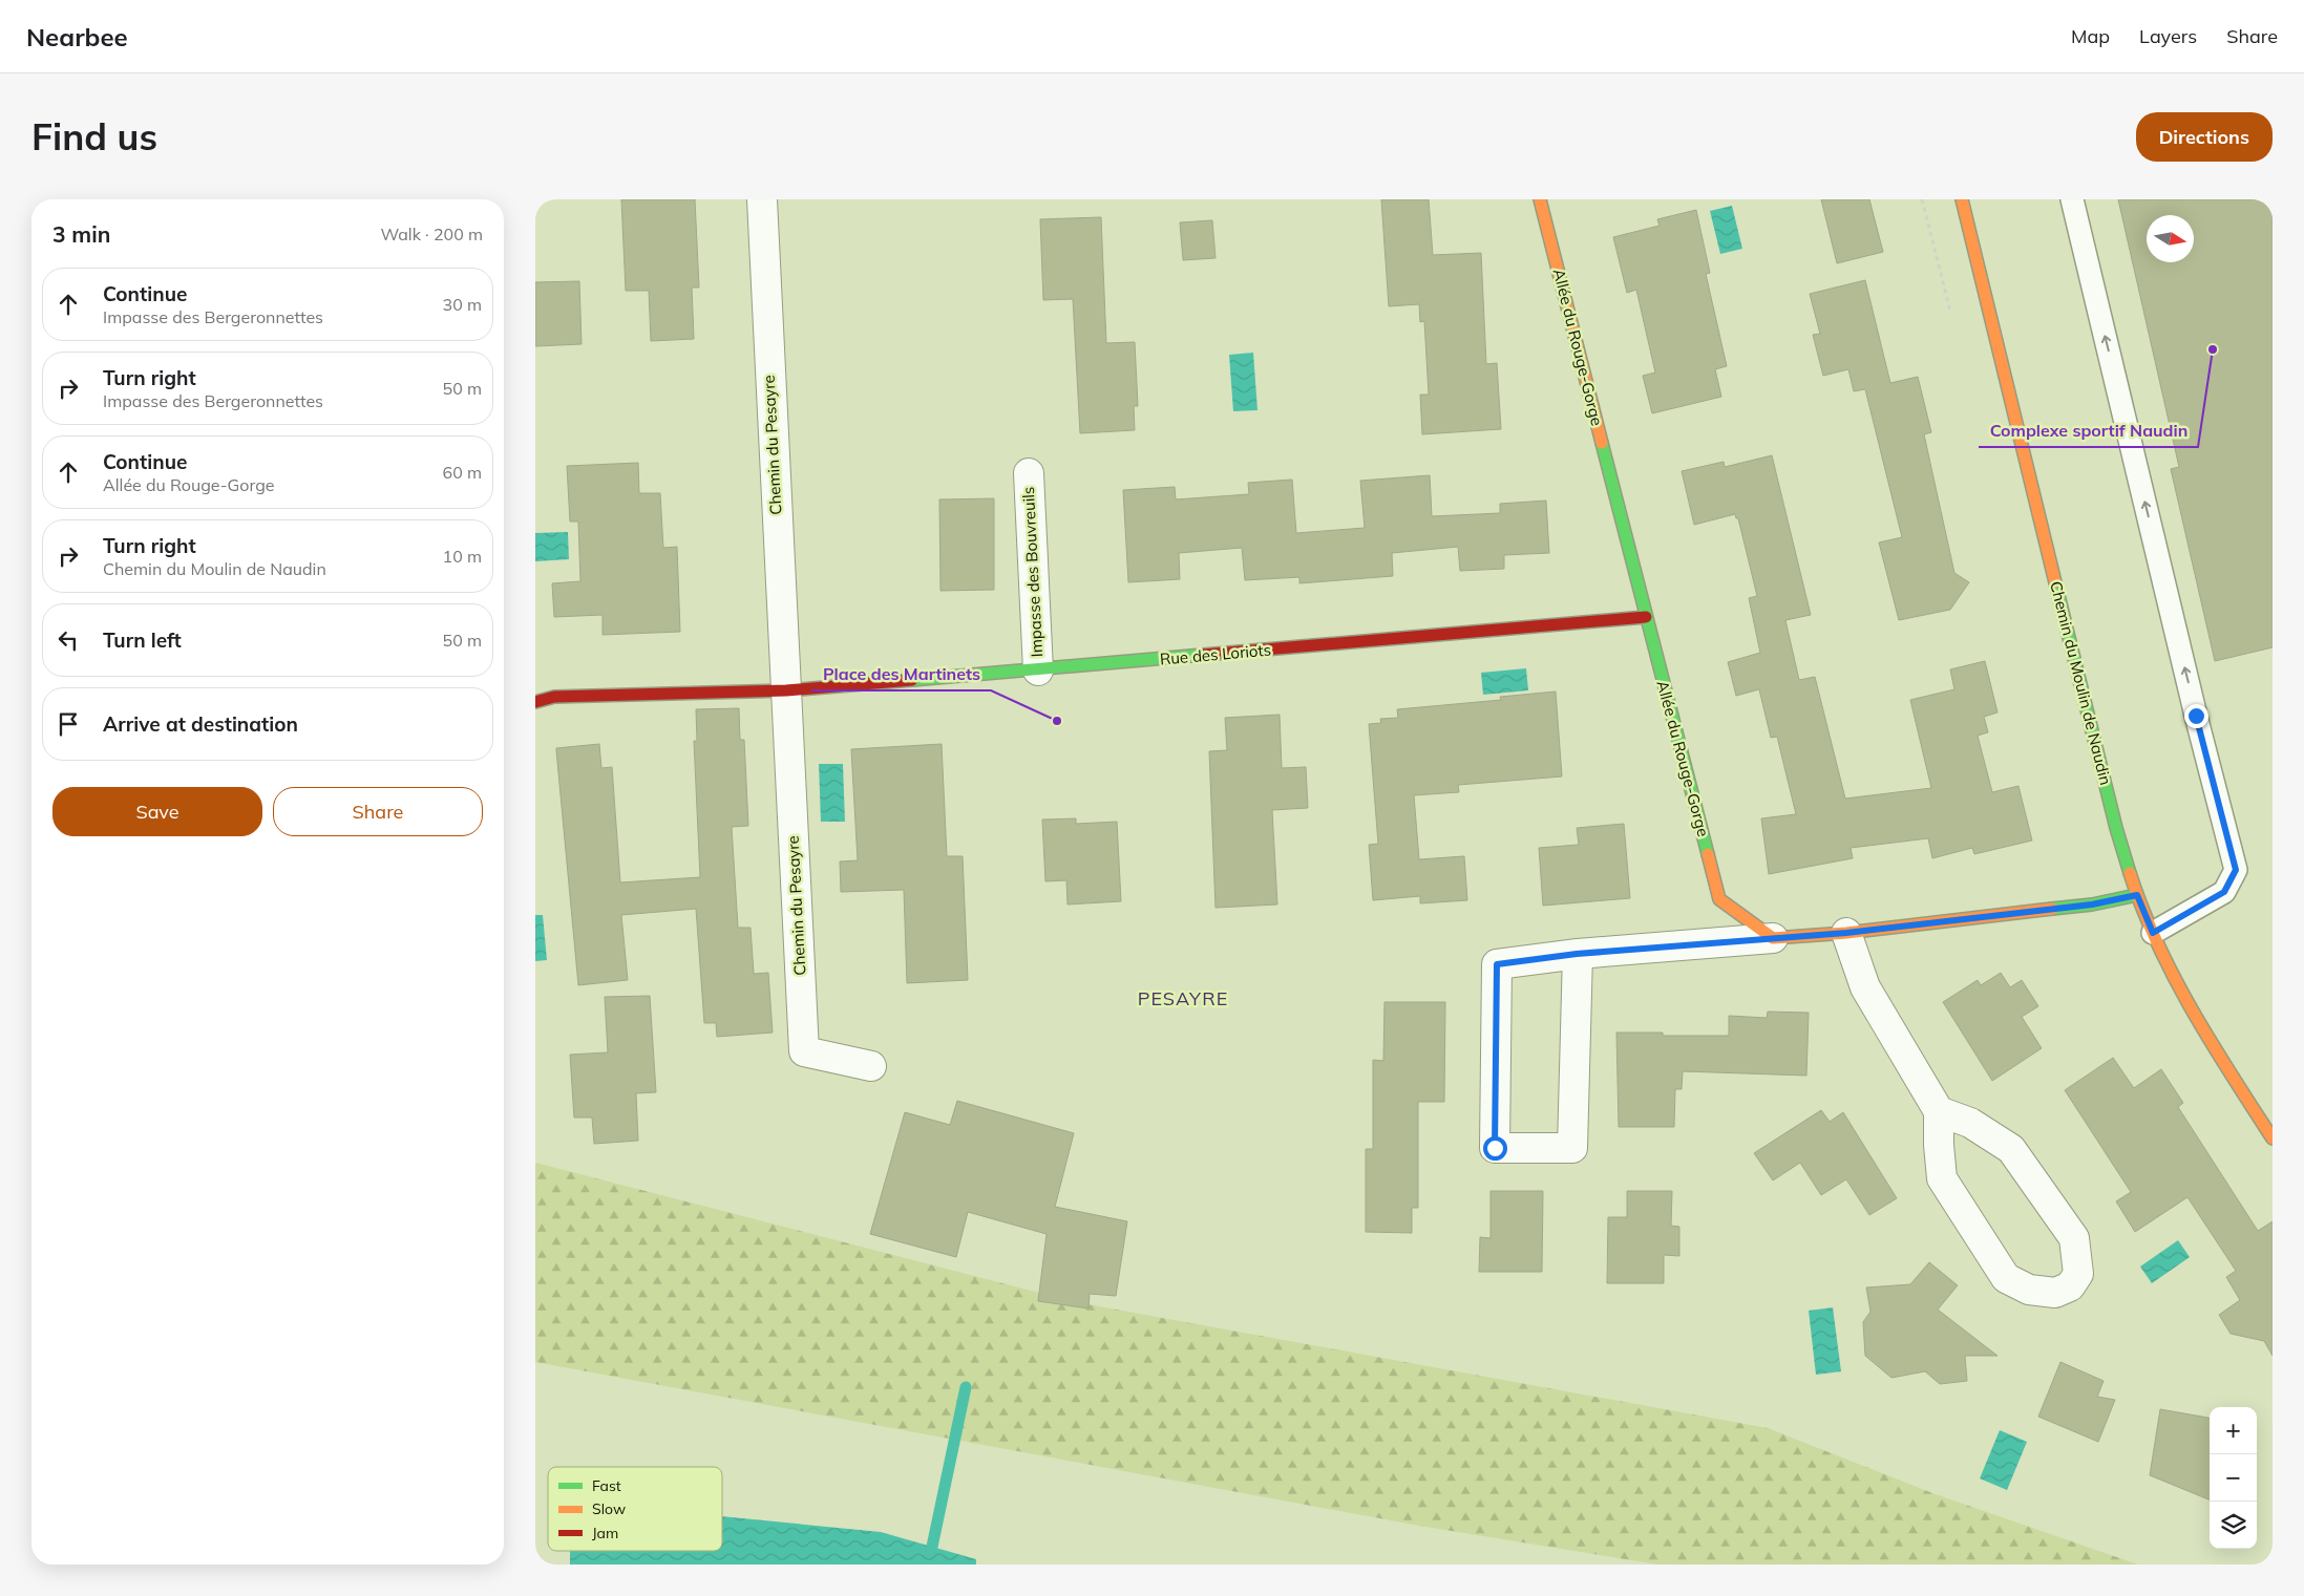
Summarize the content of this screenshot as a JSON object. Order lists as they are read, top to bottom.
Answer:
{
  "streets": {
    "street": [
      "Allée du Rouge-Gorge",
      "Chemin du Pesayre",
      "Impasse des Bouvreuils",
      "Rue des Loriots",
      "Chemin du Moulin de Naudin"
    ]
  },
  "crossings": [
    ["Allée du Rouge-Gorge", "Rue des Loriots"],
    ["Chemin du Pesayre", "Rue des Loriots"],
    ["Impasse des Bouvreuils", "Rue des Loriots"]
  ],
  "districts": ["PESAYRE"],
  "places": ["Complexe sportif Naudin", "Place des Martinets"],
  "legend": ["Fast", "Slow", "Jam"],
  "north": "right",
  "page": {
    "header": "Nearbee",
    "nav": ["Map", "Layers", "Share"],
    "buttons": [
      "Directions",
      ["Save", "Share"]
    ],
    "title": "Find us",
    "heading": ["3 min", "Walk · 200 m"],
    "list": [
      ["Continue", "Impasse des Bergeronnettes", "30 m"],
      ["Turn right", "Impasse des Bergeronnettes", "50 m"],
      ["Continue", "Allée du Rouge-Gorge", "60 m"],
      ["Turn right", "Chemin du Moulin de Naudin", "10 m"],
      ["Turn left", "50 m"],
      "Arrive at destination"
    ],
    "map_buttons": ["+", "−"]
  }
}
